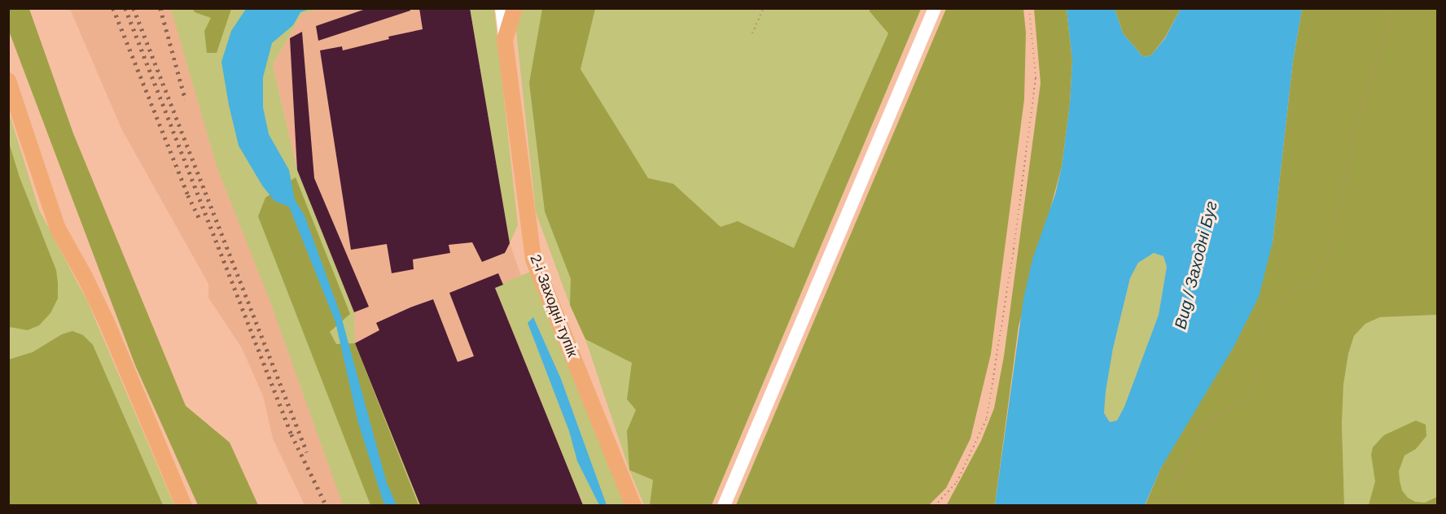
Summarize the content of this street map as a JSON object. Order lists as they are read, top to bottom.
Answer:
{
  "streets": {
    "main road": ["2-і Заходні тупік"]
  },
  "water": ["Bug / Заходні Буг"]
}
